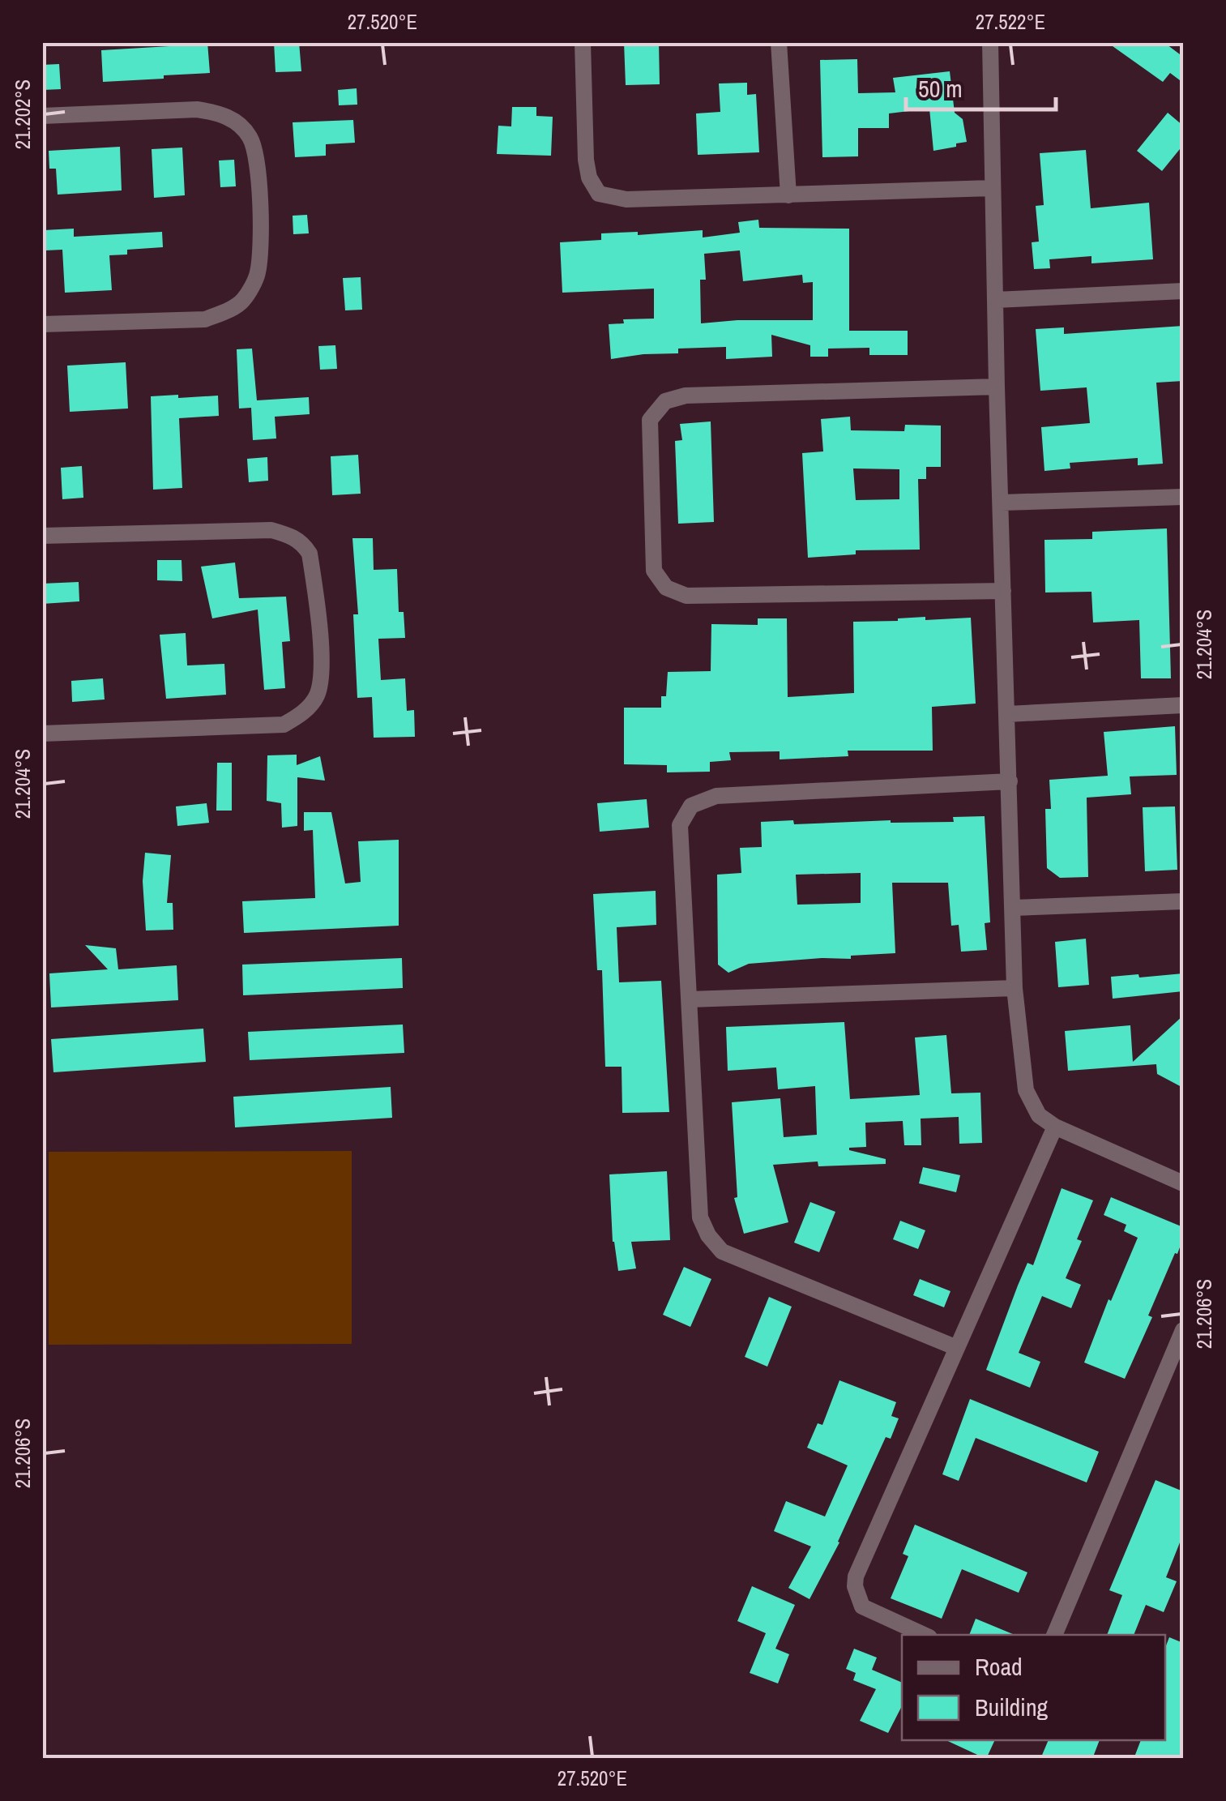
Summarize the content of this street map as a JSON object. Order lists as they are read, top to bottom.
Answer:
{
  "legend": ["Road", "Building"],
  "scale_bar": "50 m",
  "coordinates": [
    "27.520°E",
    "27.522°E",
    "21.202°S",
    "21.204°S",
    "21.206°S"
  ]
}
